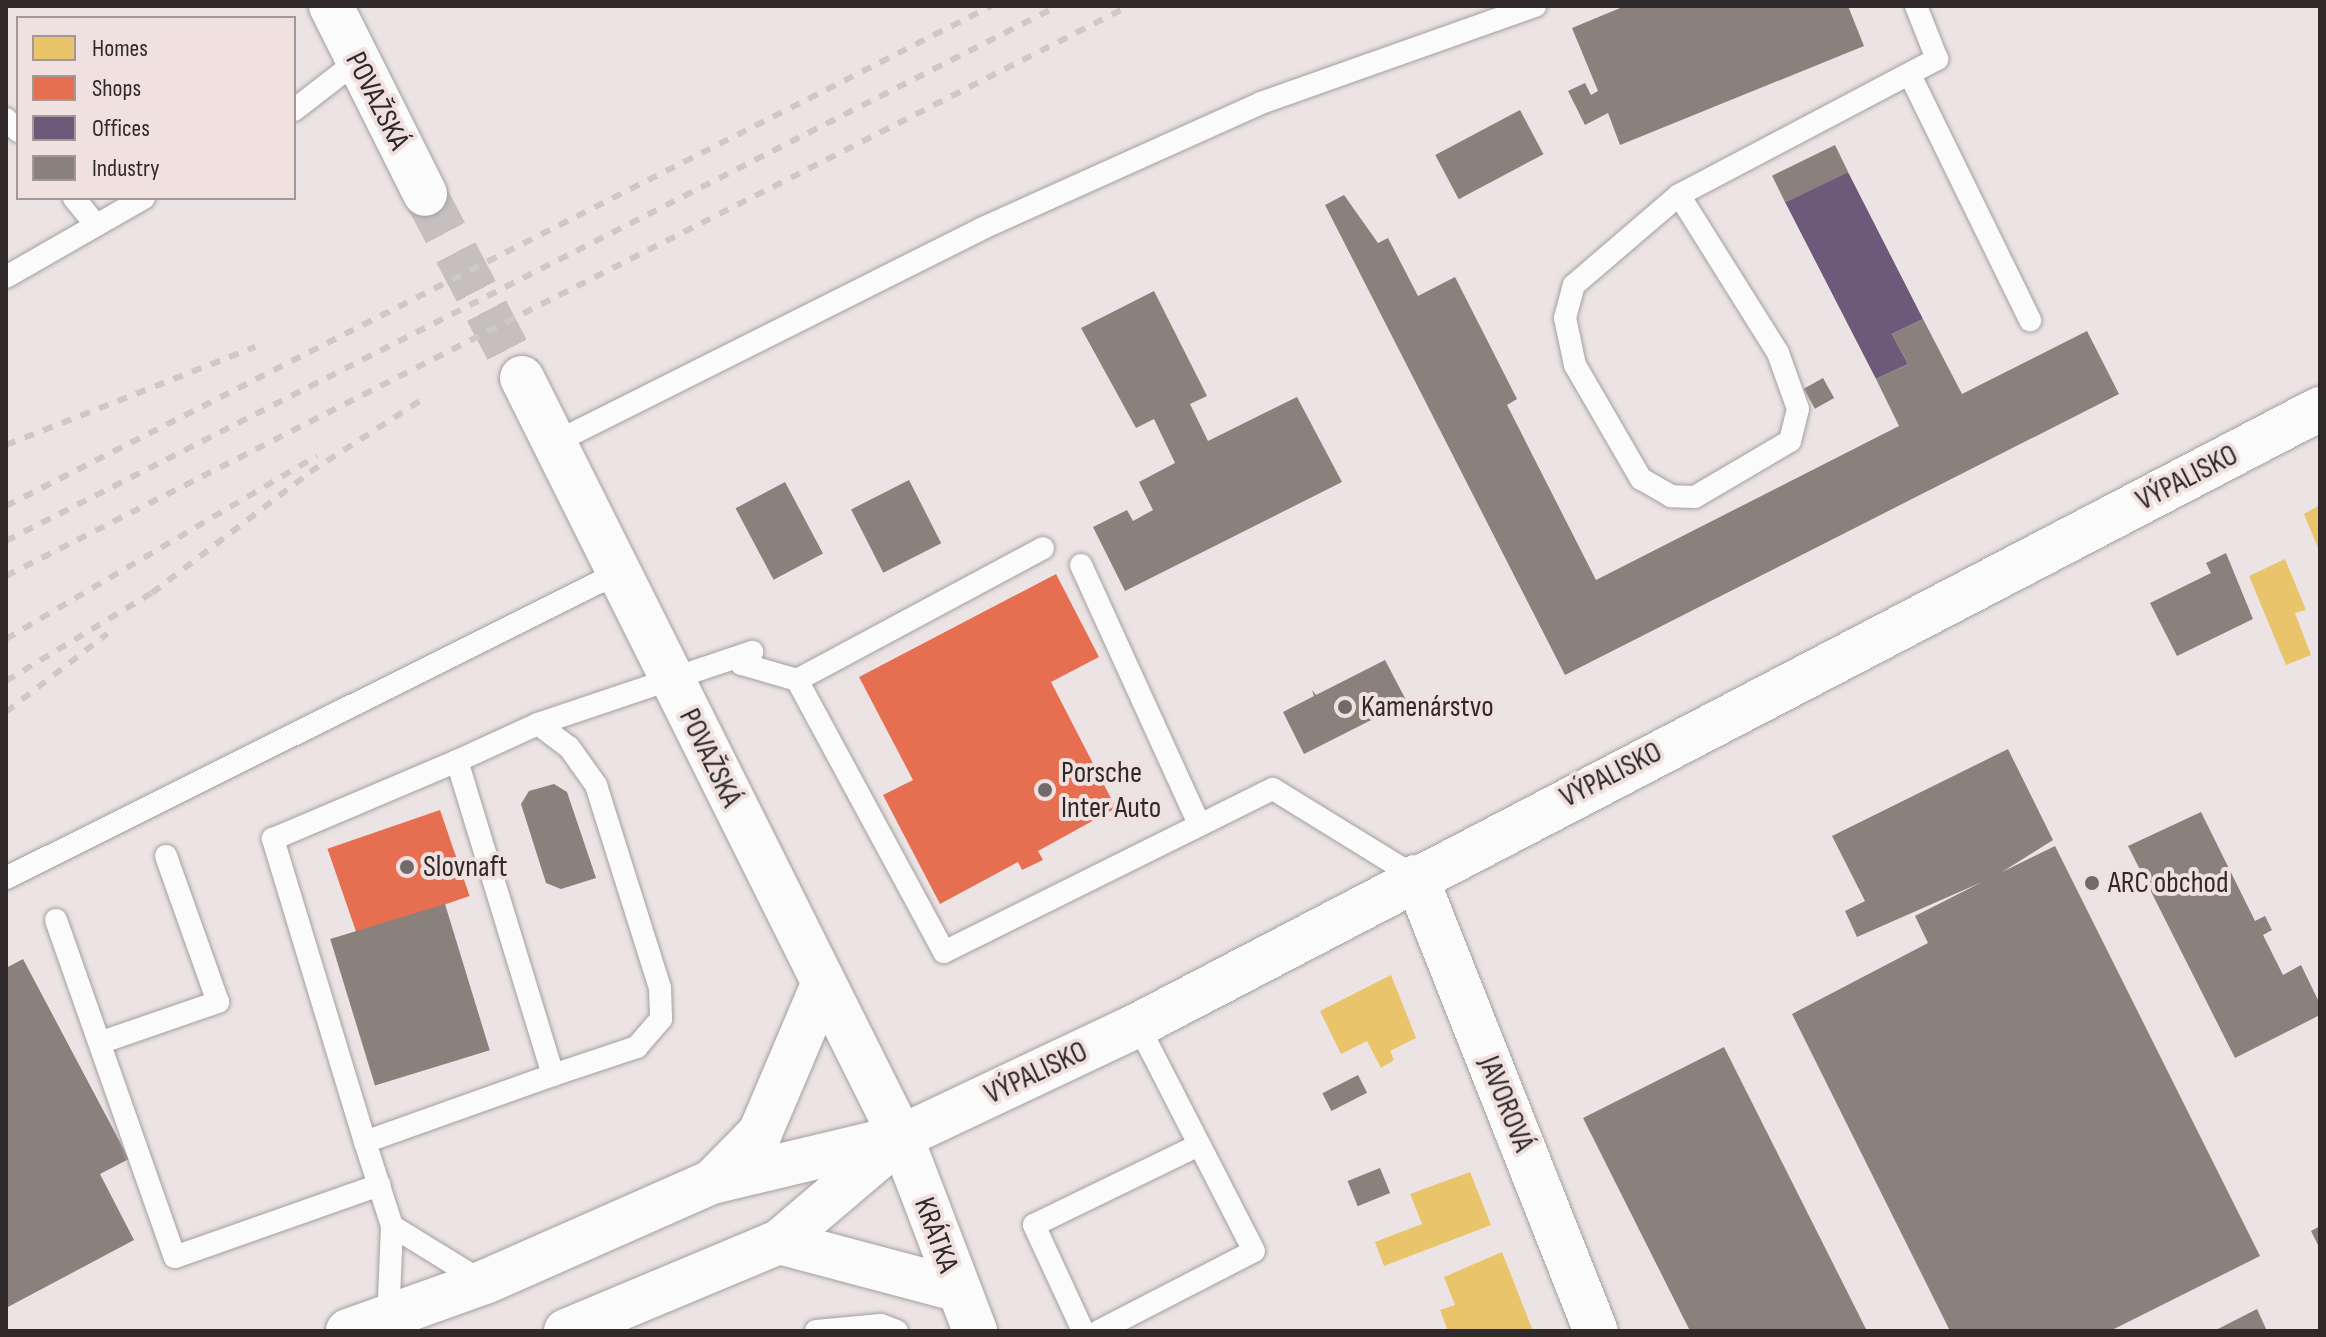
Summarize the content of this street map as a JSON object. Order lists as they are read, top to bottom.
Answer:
{
  "streets": {
    "main road": [
      "POVAŽSKÁ",
      "VÝPALISKO",
      "JAVOROVÁ",
      "KRÁTKA"
    ]
  },
  "crossings": [
    ["POVAŽSKÁ", "VÝPALISKO"],
    ["POVAŽSKÁ", "KRÁTKA"],
    ["VÝPALISKO", "JAVOROVÁ"],
    ["VÝPALISKO", "KRÁTKA"]
  ],
  "places": [
    "Kamenárstvo",
    "Porsche Inter Auto",
    "Slovnaft",
    "ARC obchod"
  ],
  "legend": [
    "Homes",
    "Shops",
    "Offices",
    "Industry"
  ]
}
